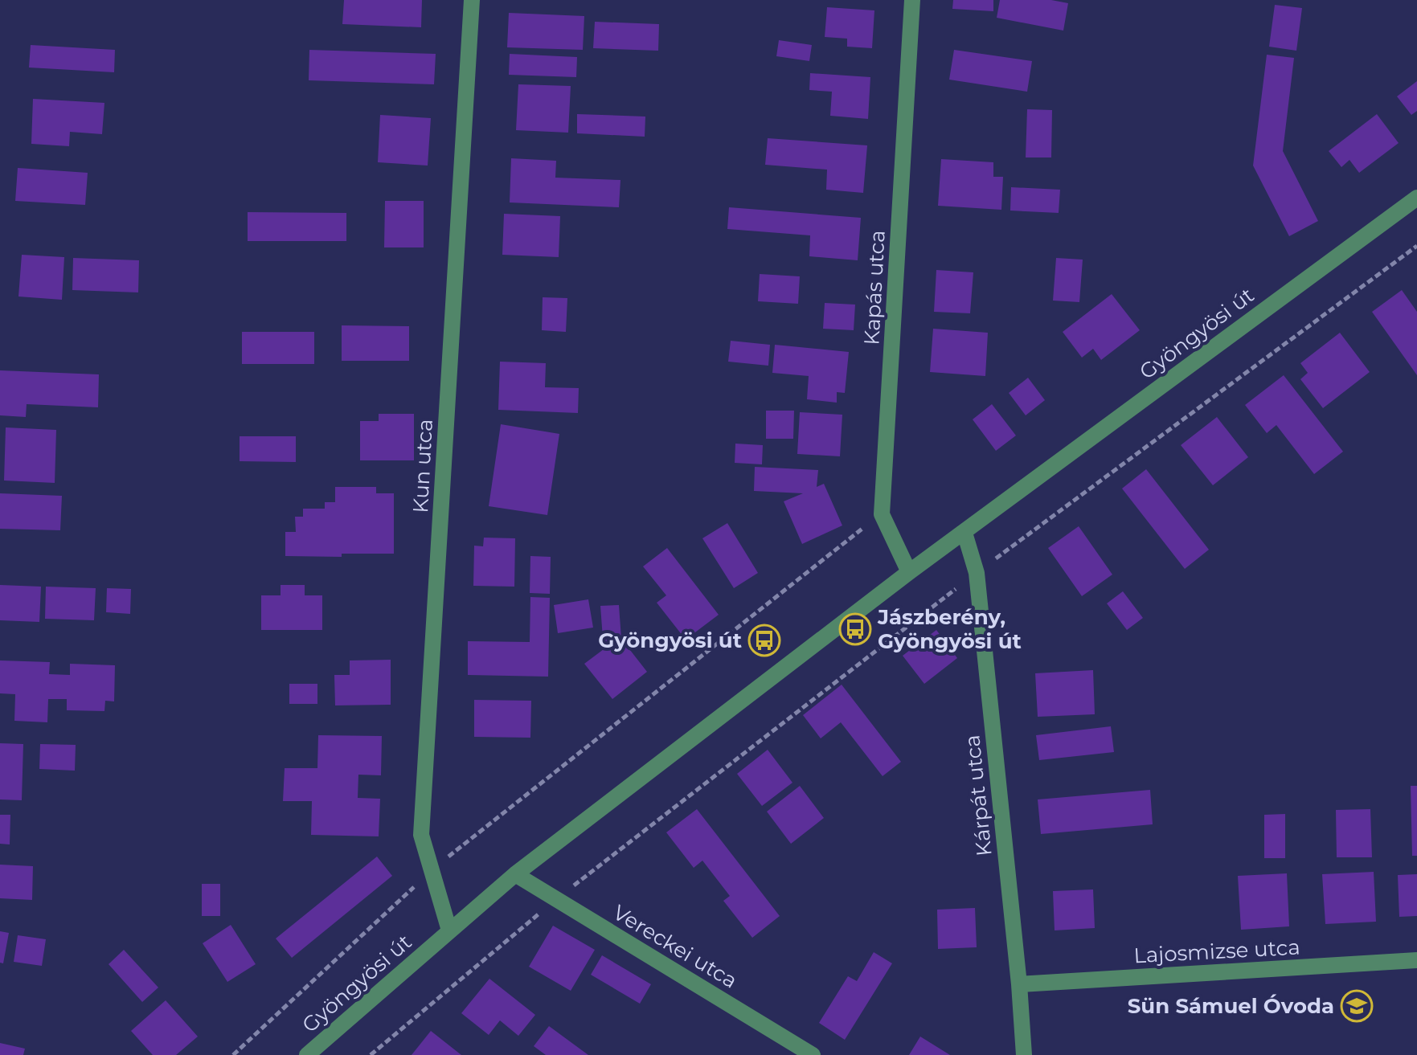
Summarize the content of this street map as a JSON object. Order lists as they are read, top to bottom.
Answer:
{
  "streets": {
    "street": [
      "Kapás utca",
      "Gyöngyösi út",
      "Kun utca",
      "Kárpát utca",
      "Vereckei utca",
      "Lajosmizse utca"
    ]
  },
  "crossings": [
    ["Kapás utca", "Gyöngyösi út"],
    ["Gyöngyösi út", "Kun utca"],
    ["Gyöngyösi út", "Kárpát utca"],
    ["Gyöngyösi út", "Vereckei utca"],
    ["Kárpát utca", "Lajosmizse utca"]
  ],
  "places": {
    "bus stop": ["Jászberény, Gyöngyösi út", "Gyöngyösi út"],
    "school or university": ["Sün Sámuel Óvoda"]
  }
}
